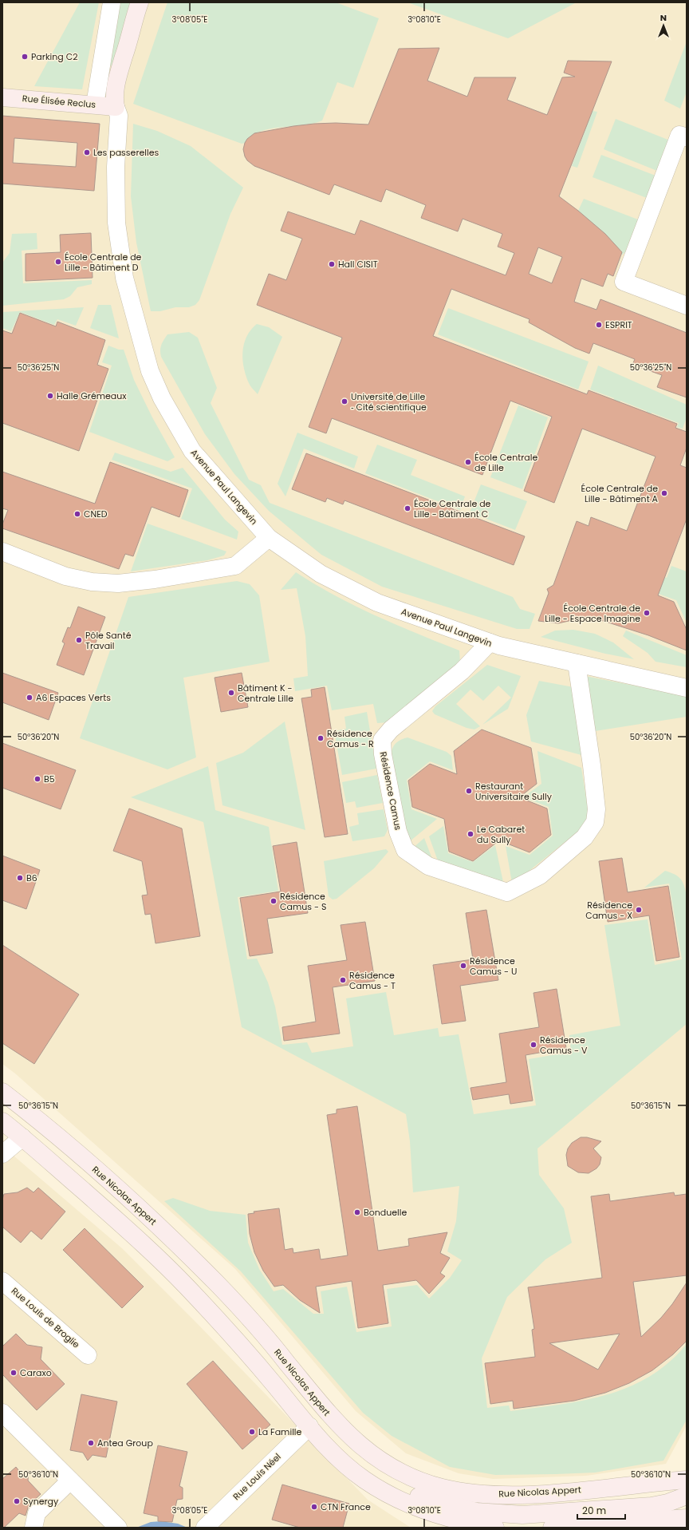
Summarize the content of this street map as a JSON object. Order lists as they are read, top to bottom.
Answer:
{
  "streets": {
    "main road": ["Rue Élisée Reclus", "Avenue Paul Langevin", "Rue Nicolas Appert"],
    "street": ["Résidence Camus", "Rue Louis de Broglie", "Rue Louis Néel"]
  },
  "crossings": [
    ["Rue Élisée Reclus", "Avenue Paul Langevin"],
    ["Avenue Paul Langevin", "Résidence Camus"]
  ],
  "places": [
    "Parking C2",
    "Les passerelles",
    "École Centrale de Lille - Bâtiment D",
    "Hall CISIT",
    "ESPRIT",
    "Halle Grémeaux",
    "Université de Lille ‐ Cité scientifique",
    "École Centrale de Lille",
    "École Centrale de Lille - Bâtiment A",
    "École Centrale de Lille - Bâtiment C",
    "CNED",
    "École Centrale de Lille - Espace Imagine",
    "Pôle Santé Travail",
    "Bâtiment K - Centrale Lille",
    "A6 Espaces Verts",
    "Résidence Camus - R",
    "B5",
    "Restaurant Universitaire Sully",
    "Le Cabaret du Sully",
    "B6",
    "Résidence Camus - S",
    "Résidence Camus - X",
    "Résidence Camus - U",
    "Résidence Camus - T",
    "Résidence Camus - V",
    "Bonduelle",
    "Caraxo",
    "La Famille",
    "Antea Group",
    "Synergy",
    "CTN France"
  ],
  "scale_bar": "20 m",
  "north": "top",
  "coordinates": [
    "3°08'05\"E",
    "3°08'10\"E",
    "50°36'25\"N",
    "50°36'20\"N",
    "50°36'15\"N",
    "50°36'10\"N"
  ]
}
